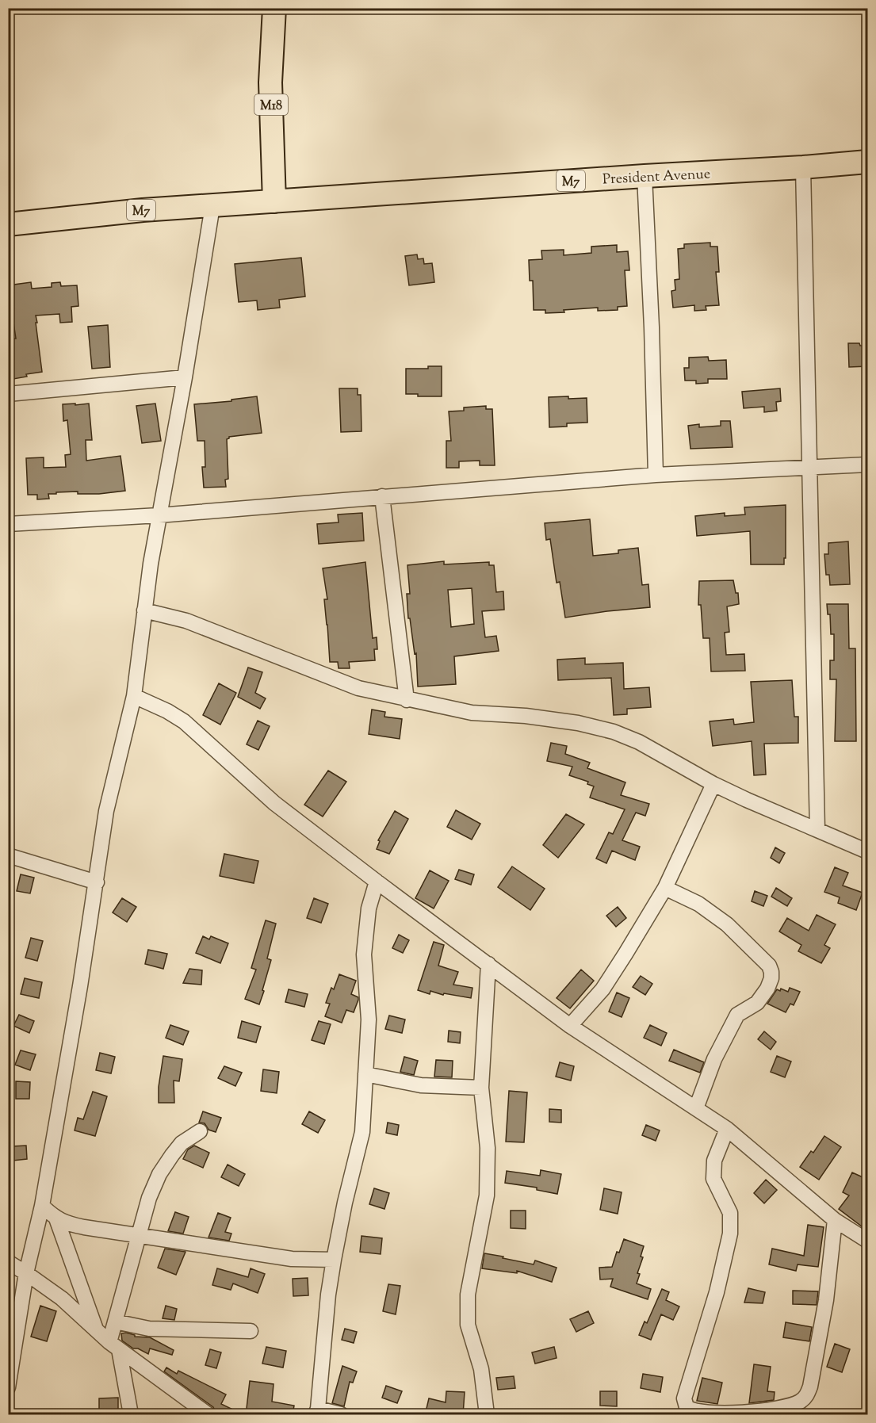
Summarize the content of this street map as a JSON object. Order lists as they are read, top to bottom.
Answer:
{
  "streets": {
    "main road": ["M18", "President Avenue", "M7"]
  },
  "crossings": [
    ["M18", "President Avenue"],
    ["M18", "M7"],
    ["President Avenue", "M7"]
  ]
}
